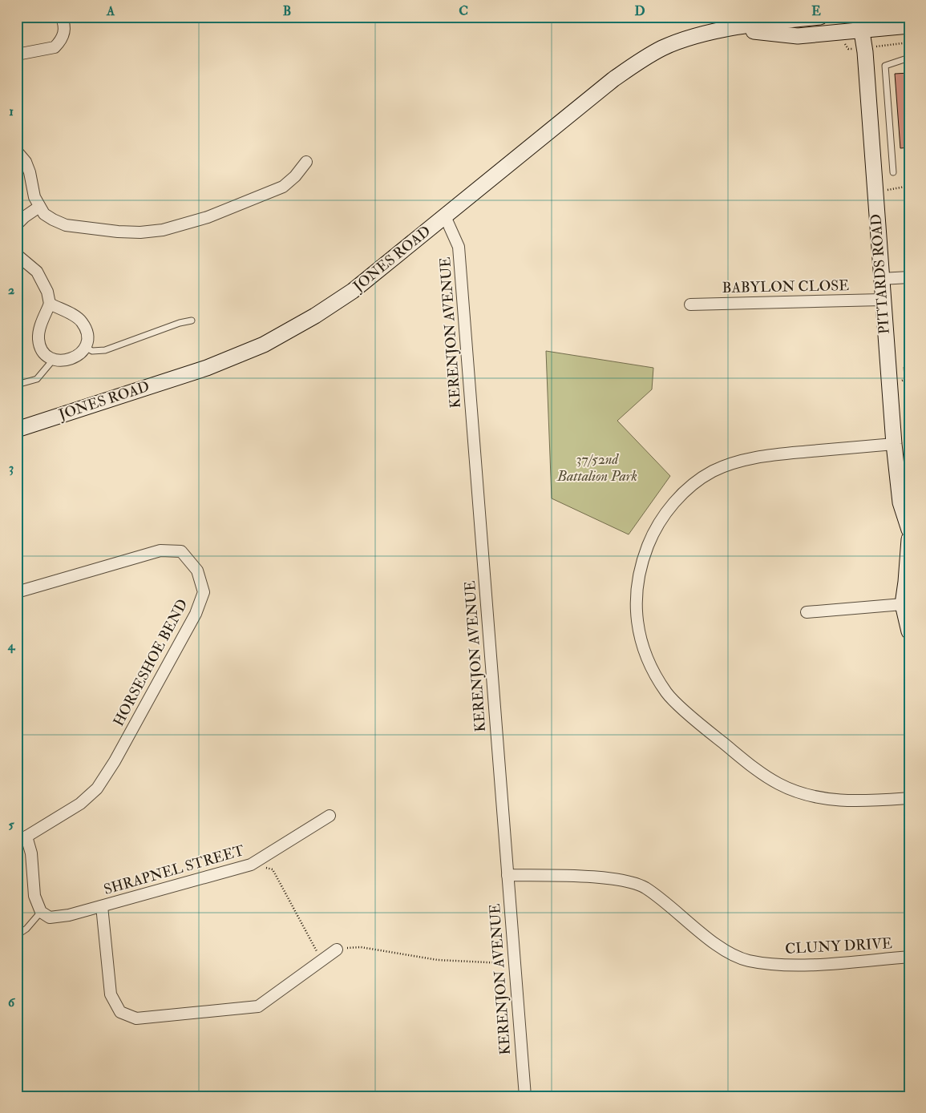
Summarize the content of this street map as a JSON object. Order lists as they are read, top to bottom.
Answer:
{
  "streets": {
    "main road": ["JONES ROAD", "PITTARDS ROAD"],
    "street": [
      "BABYLON CLOSE",
      "KERENJON AVENUE",
      "HORSESHOE BEND",
      "SHRAPNEL STREET",
      "CLUNY DRIVE"
    ]
  },
  "crossings": [
    ["JONES ROAD", "PITTARDS ROAD"],
    ["JONES ROAD", "KERENJON AVENUE"],
    ["PITTARDS ROAD", "BABYLON CLOSE"],
    ["KERENJON AVENUE", "CLUNY DRIVE"]
  ],
  "parks": ["37/52nd Battalion Park"],
  "grid": {
    "columns": [
      "A",
      "B",
      "C",
      "D",
      "E"
    ],
    "rows": [
      "1",
      "2",
      "3",
      "4",
      "5",
      "6"
    ]
  }
}
